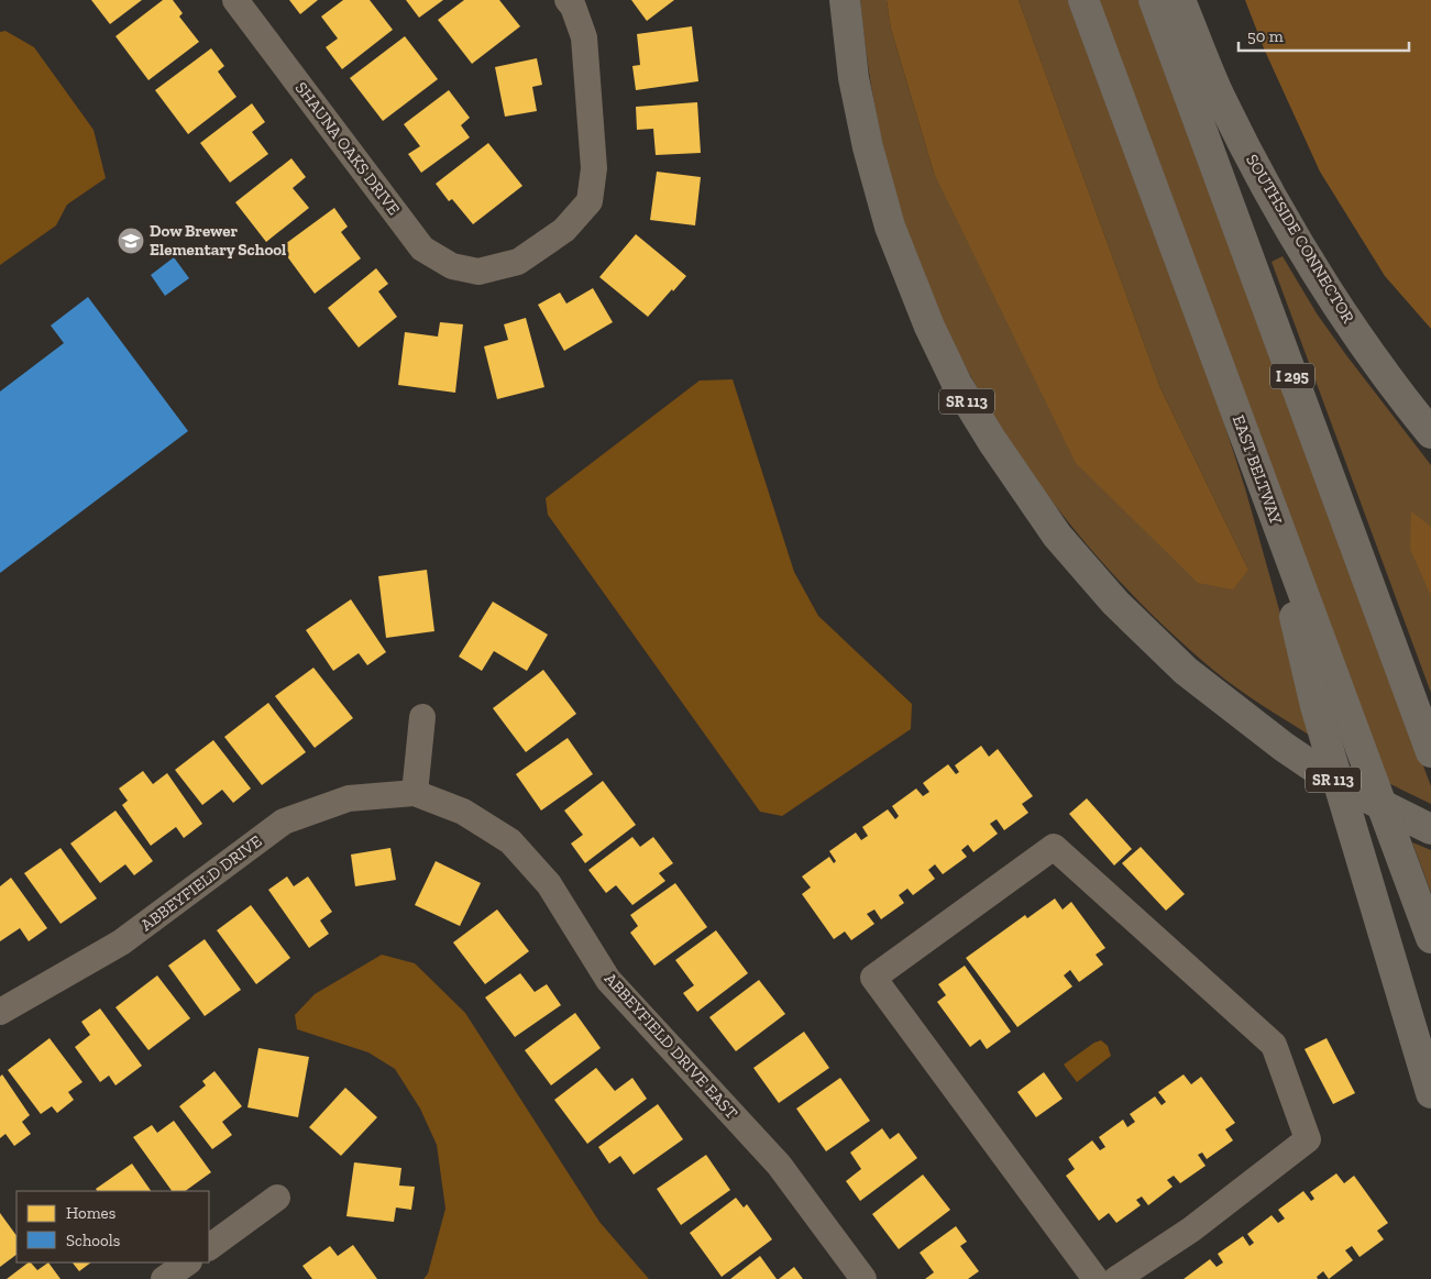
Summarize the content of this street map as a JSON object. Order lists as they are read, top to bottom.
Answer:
{
  "streets": {
    "highway": [
      "SOUTHSIDE CONNECTOR",
      "I 295",
      "SR 113",
      "EAST BELTWAY"
    ],
    "street": ["SHAUNA OAKS DRIVE", "ABBEYFIELD DRIVE", "ABBEYFIELD DRIVE EAST"]
  },
  "crossings": [
    ["ABBEYFIELD DRIVE", "ABBEYFIELD DRIVE EAST"]
  ],
  "places": {
    "school or university": ["Dow Brewer Elementary School"]
  },
  "legend": ["Homes", "Schools"],
  "scale_bar": "50 m"
}
